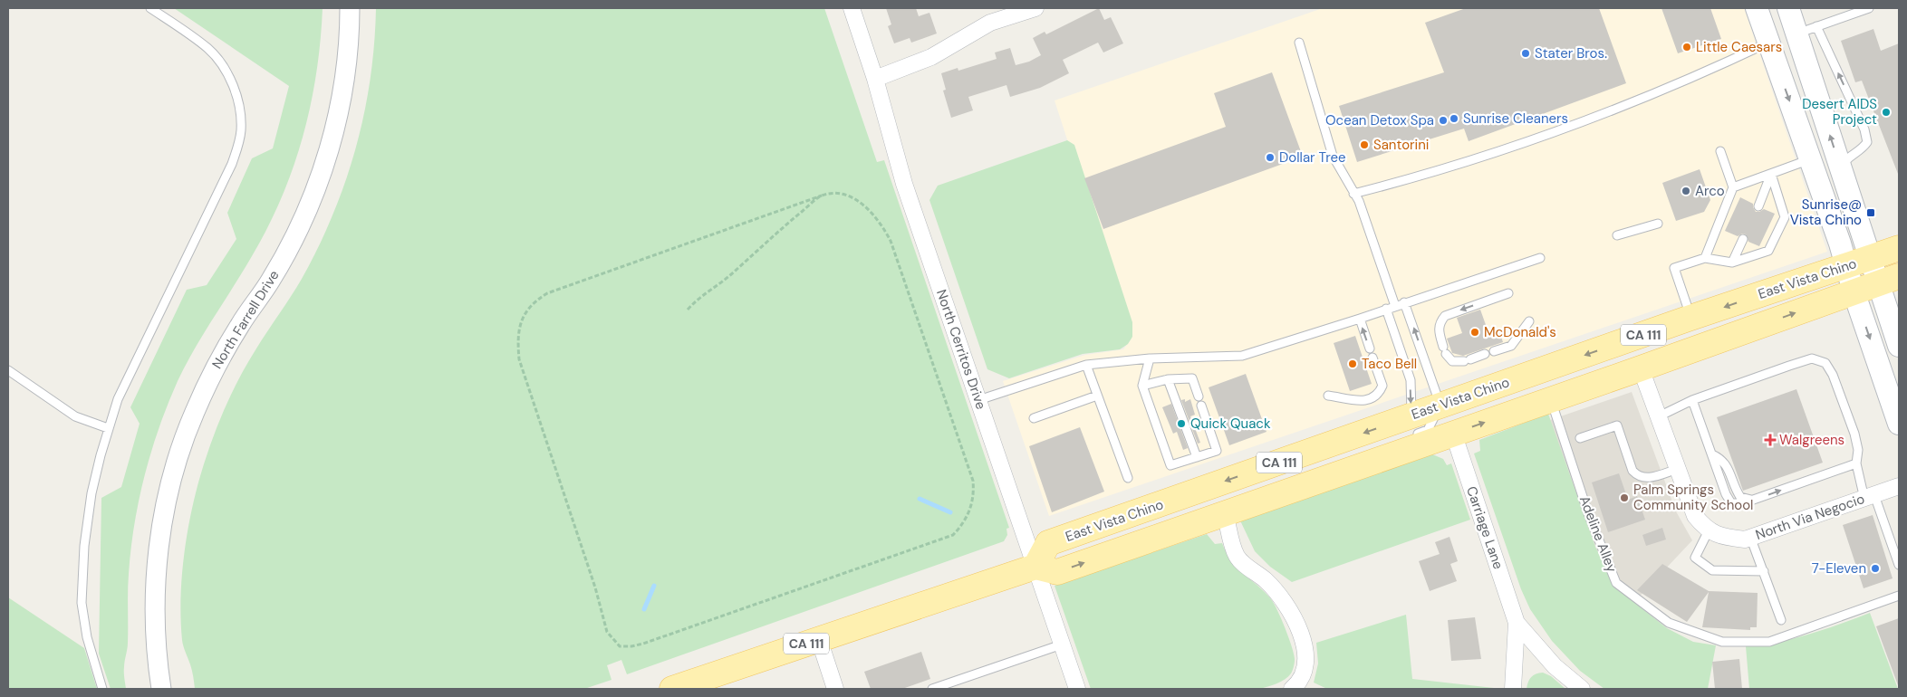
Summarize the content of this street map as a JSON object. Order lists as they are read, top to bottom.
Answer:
{
  "streets": {
    "main road": ["East Vista Chino", "CA 111"],
    "street": [
      "North Farrell Drive",
      "North Cerritos Drive",
      "North Via Negocio",
      "Carriage Lane"
    ],
    "lane": ["Adeline Alley"]
  },
  "crossings": [
    ["East Vista Chino", "CA 111"],
    ["East Vista Chino", "North Cerritos Drive"],
    ["East Vista Chino", "North Via Negocio"],
    ["East Vista Chino", "Carriage Lane"],
    ["East Vista Chino", "Adeline Alley"],
    ["CA 111", "North Cerritos Drive"]
  ],
  "places": {
    "other": [
      "Little Caesars",
      "Stater Bros.",
      "Desert AIDS Project",
      "Sunrise Cleaners",
      "Ocean Detox Spa",
      "Santorini",
      "Dollar Tree",
      "Arco",
      "McDonald's",
      "Taco Bell",
      "Quick Quack",
      "Palm Springs Community School",
      "7-Eleven"
    ],
    "transit": ["Sunrise@ Vista Chino"],
    "health": ["Walgreens"]
  }
}
